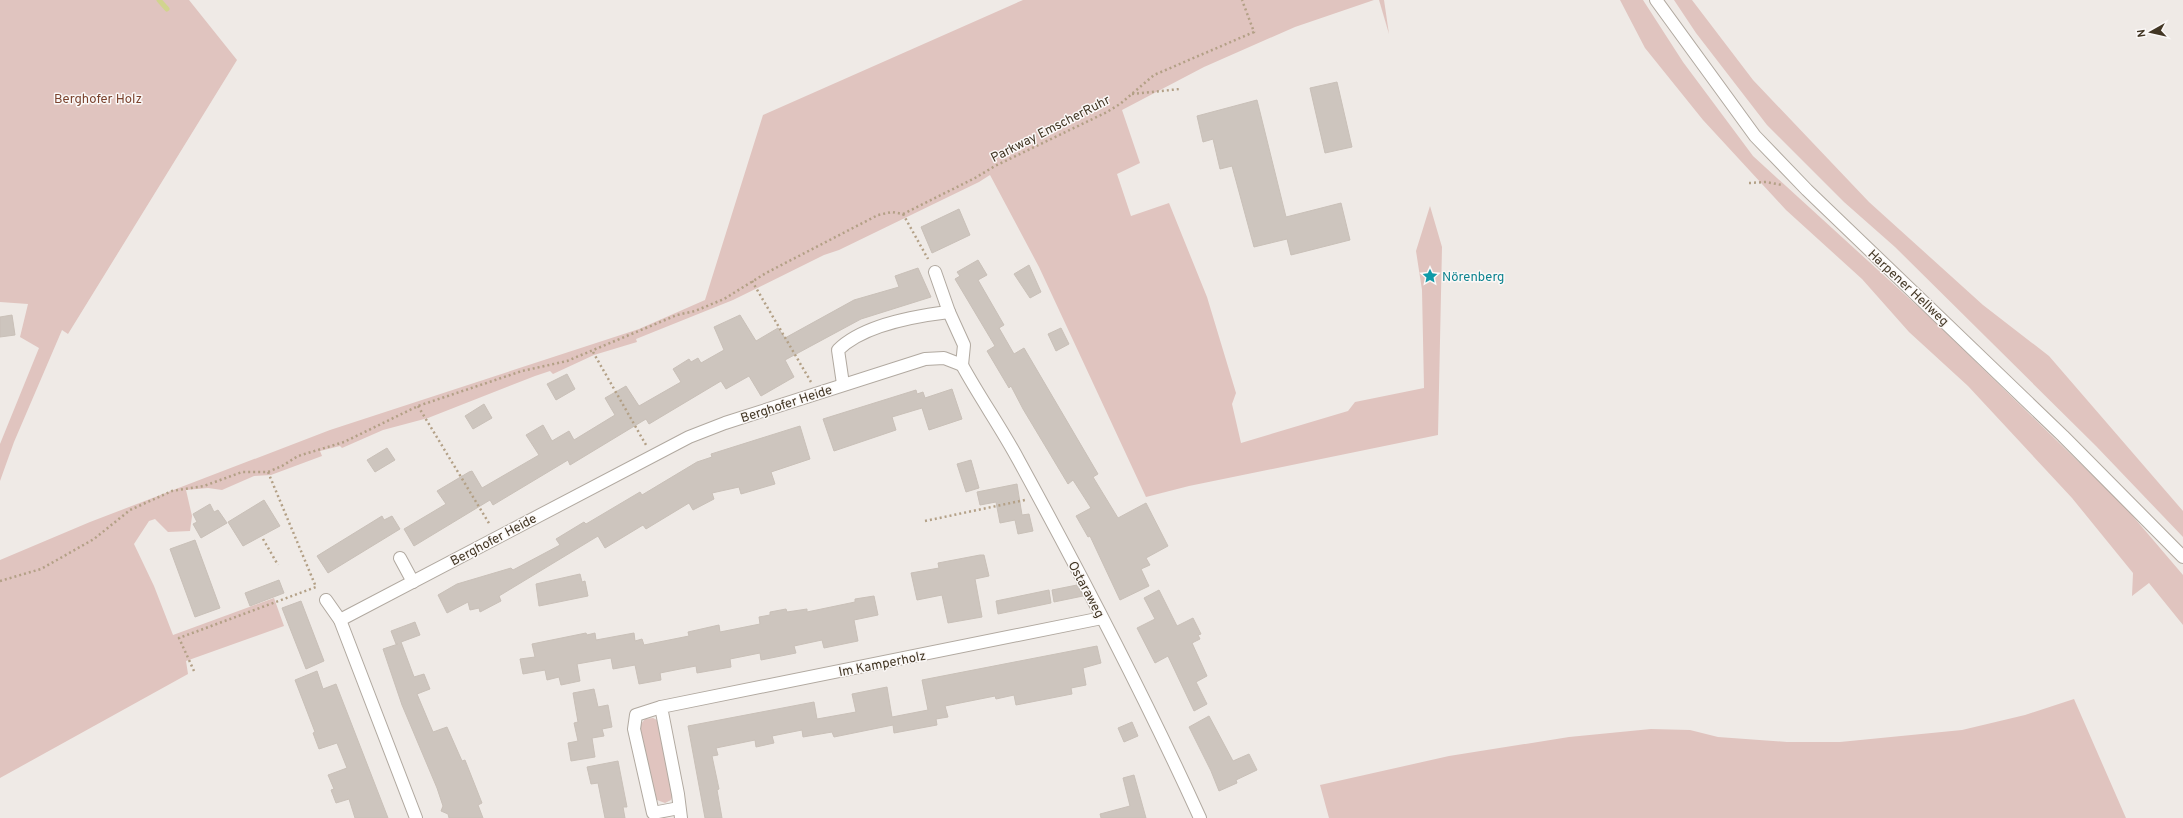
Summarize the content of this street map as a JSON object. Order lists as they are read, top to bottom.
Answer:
{
  "streets": {
    "street": [
      "Harpener Hellweg",
      "Berghofer Heide",
      "Ostaraweg",
      "Im Kamperholz"
    ],
    "path": ["Parkway EmscherRuhr"]
  },
  "crossings": [
    ["Berghofer Heide", "Ostaraweg"],
    ["Ostaraweg", "Im Kamperholz"]
  ],
  "parks": ["Berghofer Holz"],
  "places": {
    "place": ["Nörenberg"]
  },
  "north": "left"
}
